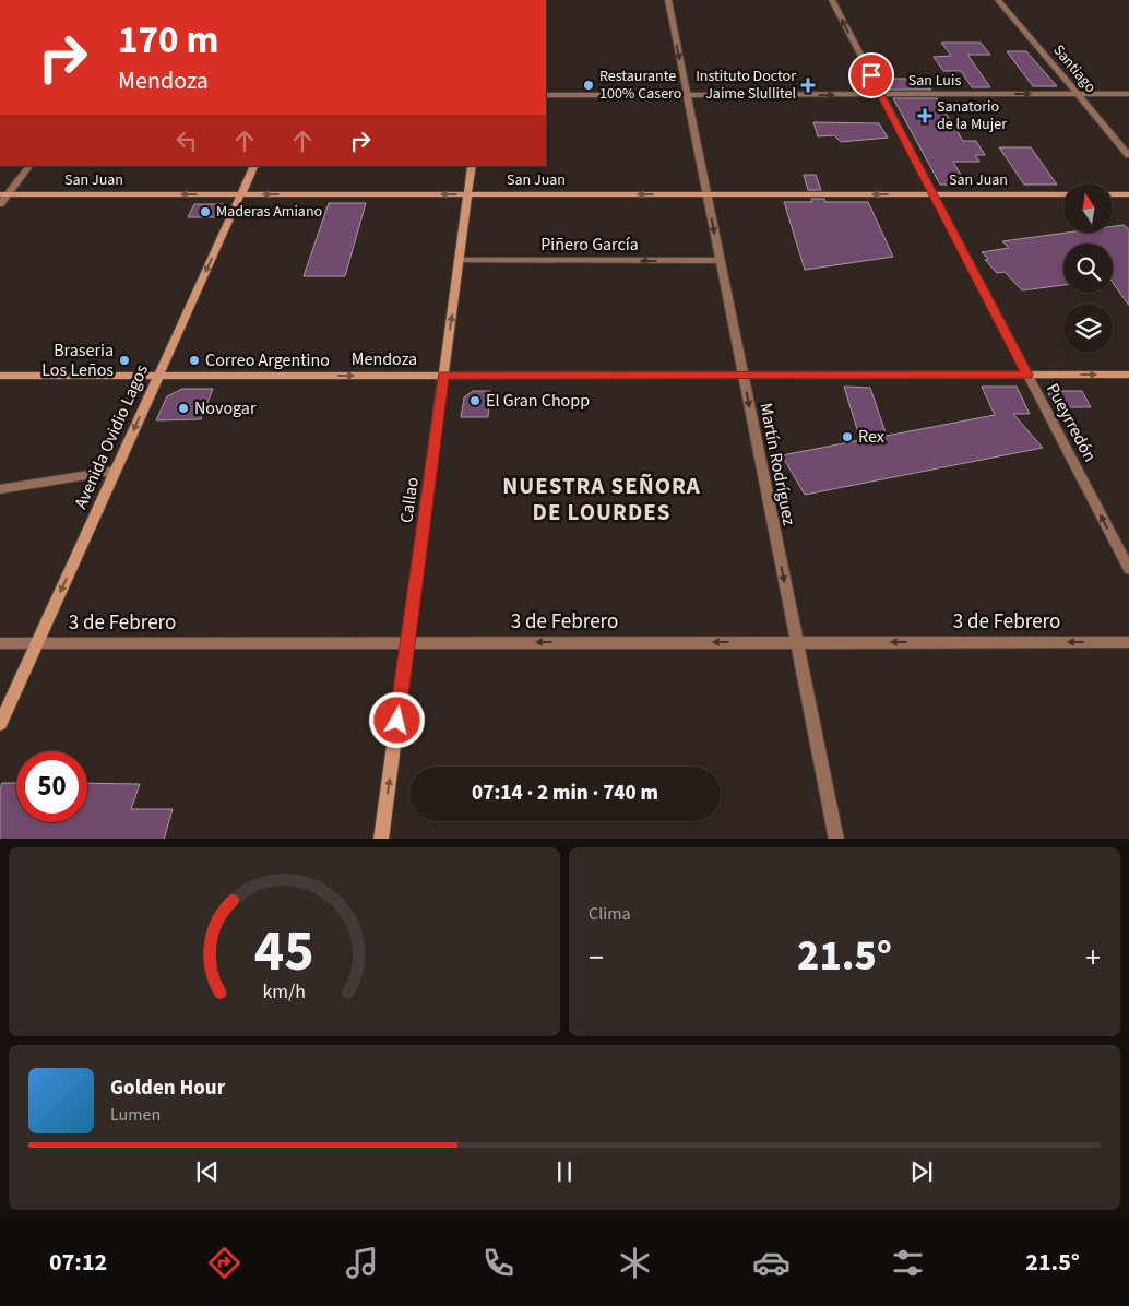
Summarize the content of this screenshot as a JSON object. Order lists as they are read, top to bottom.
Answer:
{
  "streets": {
    "main road": [
      "San Juan",
      "Mendoza",
      "Avenida Ovidio Lagos",
      "Callao"
    ],
    "street": [
      "Santiago",
      "San Luis",
      "Piñero García",
      "Pueyrredón",
      "Martín Rodríguez",
      "3 de Febrero"
    ]
  },
  "crossings": [
    ["Santiago", "San Luis"],
    ["San Luis", "Pueyrredón"],
    ["San Luis", "Martín Rodríguez"],
    ["San Juan", "Pueyrredón"],
    ["San Juan", "Avenida Ovidio Lagos"],
    ["San Juan", "Martín Rodríguez"],
    ["San Juan", "Callao"],
    ["Piñero García", "Martín Rodríguez"],
    ["Piñero García", "Callao"],
    ["Mendoza", "Pueyrredón"],
    ["Mendoza", "Avenida Ovidio Lagos"],
    ["Mendoza", "Martín Rodríguez"],
    ["Mendoza", "Callao"],
    ["Avenida Ovidio Lagos", "3 de Febrero"],
    ["Martín Rodríguez", "3 de Febrero"],
    ["Callao", "3 de Febrero"]
  ],
  "one_way": [
    "San Luis",
    "San Juan",
    "Piñero García",
    "Pueyrredón",
    "Avenida Ovidio Lagos",
    "Martín Rodríguez",
    "Callao",
    "3 de Febrero"
  ],
  "districts": ["NUESTRA SEÑORA DE LOURDES"],
  "places": {
    "other": [
      "Restaurante 100% Casero",
      "Maderas Amiano",
      "Braseria Los Leños",
      "Correo Argentino",
      "El Gran Chopp",
      "Novogar",
      "Rex"
    ],
    "health": ["Instituto Doctor Jaime Slullitel", "Sanatorio de la Mujer"]
  },
  "north": "top",
  "page": {
    "turn": ["170 m", "Mendoza"],
    "limit": "50",
    "trip": "07:14 · 2 min · 740 m",
    "tile": "Clima",
    "heat": ["−", "21.5°", "+"],
    "song": ["Golden Hour", "Lumen"],
    "tabs": ["07:12", "21.5°"],
    "gauge": ["45", "km/h"]
  }
}
